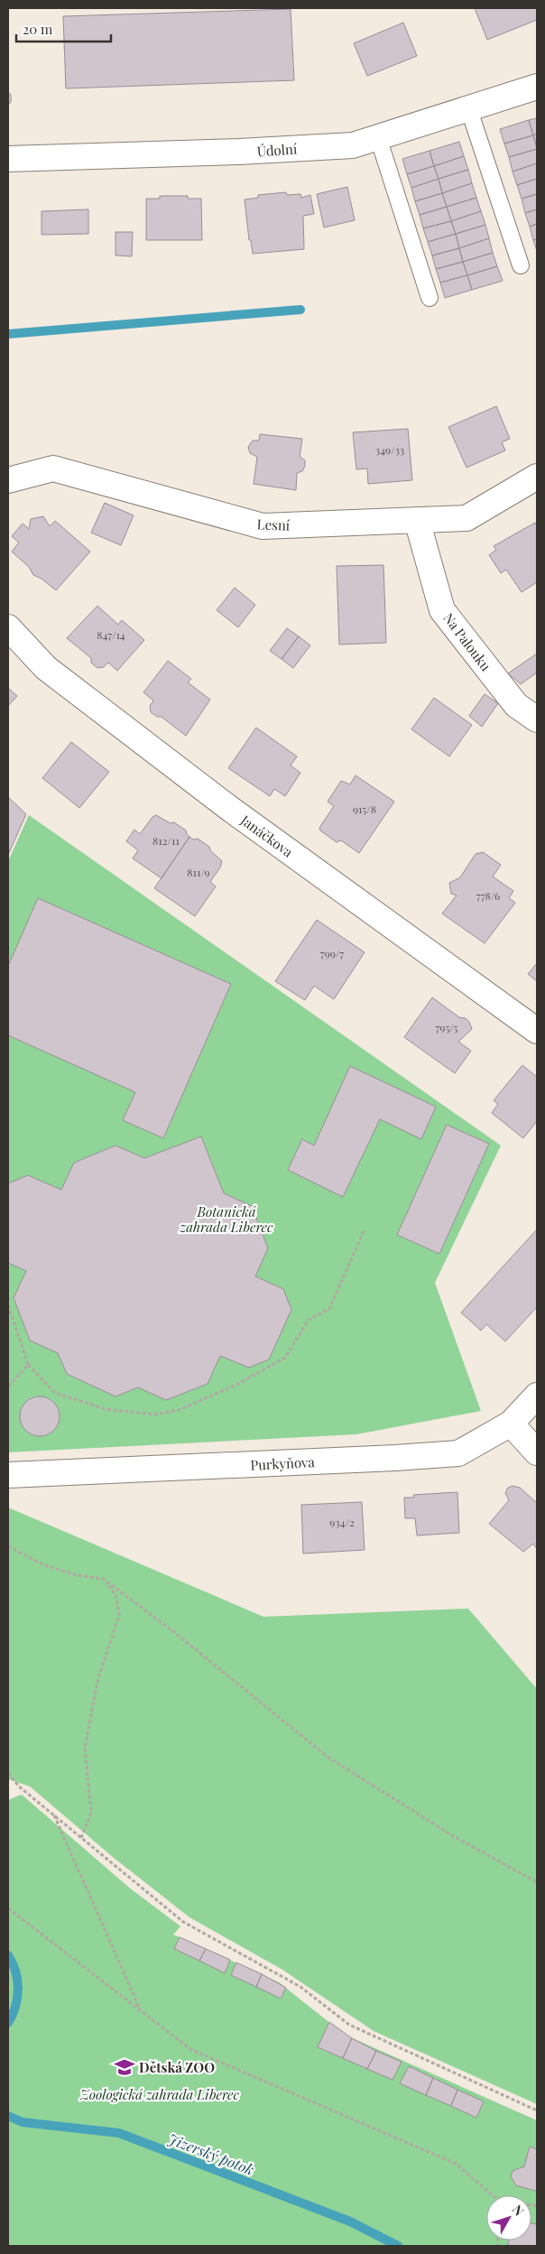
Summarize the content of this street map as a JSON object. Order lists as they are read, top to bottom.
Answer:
{
  "streets": {
    "street": [
      "Údolní",
      "Lesní",
      "Na Palouku",
      "Janáčkova",
      "Purkyňova"
    ]
  },
  "crossings": [
    ["Lesní", "Na Palouku"]
  ],
  "water": ["Jizerský potok"],
  "parks": ["Botanická zahrada Liberec", "Zoologická zahrada Liberec"],
  "places": {
    "school or university": ["Dětská ZOO"]
  },
  "house_numbers": [
    "349/33",
    "847/14",
    "915/8",
    "812/11",
    "811/9",
    "778/6",
    "799/7",
    "795/5",
    "934/2"
  ],
  "scale_bar": "20 m",
  "north": "top right"
}
